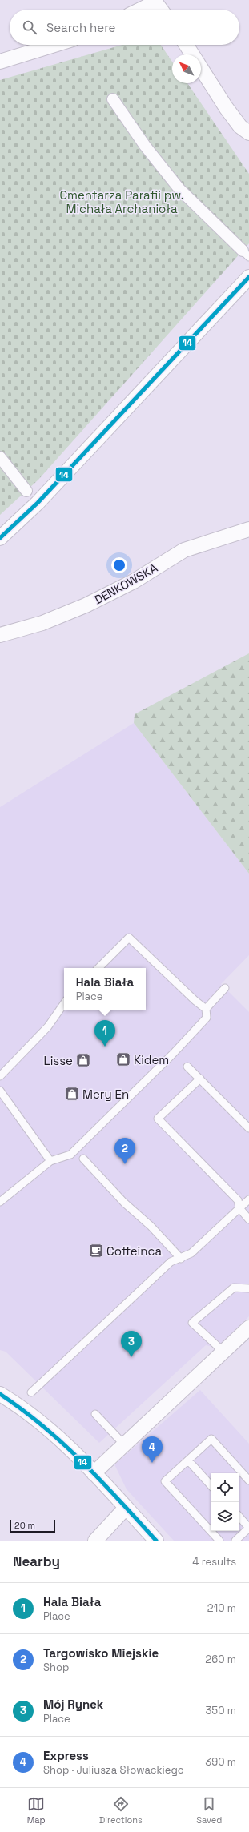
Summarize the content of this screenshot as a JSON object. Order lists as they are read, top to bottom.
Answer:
{
  "streets": {
    "street": ["DENKOWSKA"]
  },
  "parks": ["Cmentarza Parafii pw. Michała Archanioła"],
  "places": {
    "shop": ["Kidem", "Lisse", "Mery En"],
    "cafe": ["Coffeinca"]
  },
  "lines": ["transit line 14"],
  "scale_bar": "20 m",
  "north": "top left",
  "page": {
    "search": "Search here",
    "popup": ["Hala Biała", "Place"],
    "pins": [
      "1",
      "2",
      "3",
      "4"
    ],
    "scale": "20 m",
    "heading": ["Nearby", "4 results"],
    "list": [
      {
        "mark": "1",
        "name": "Hala Biała",
        "note": "Place",
        "value": "210 m"
      },
      {
        "mark": "2",
        "name": "Targowisko Miejskie",
        "note": "Shop",
        "value": "260 m"
      },
      {
        "mark": "3",
        "name": "Mój Rynek",
        "note": "Place",
        "value": "350 m"
      },
      {
        "mark": "4",
        "name": "Express",
        "note": "Shop · Juliusza Słowackiego",
        "value": "390 m"
      }
    ],
    "nav": ["Map", "Directions", "Saved"]
  }
}
